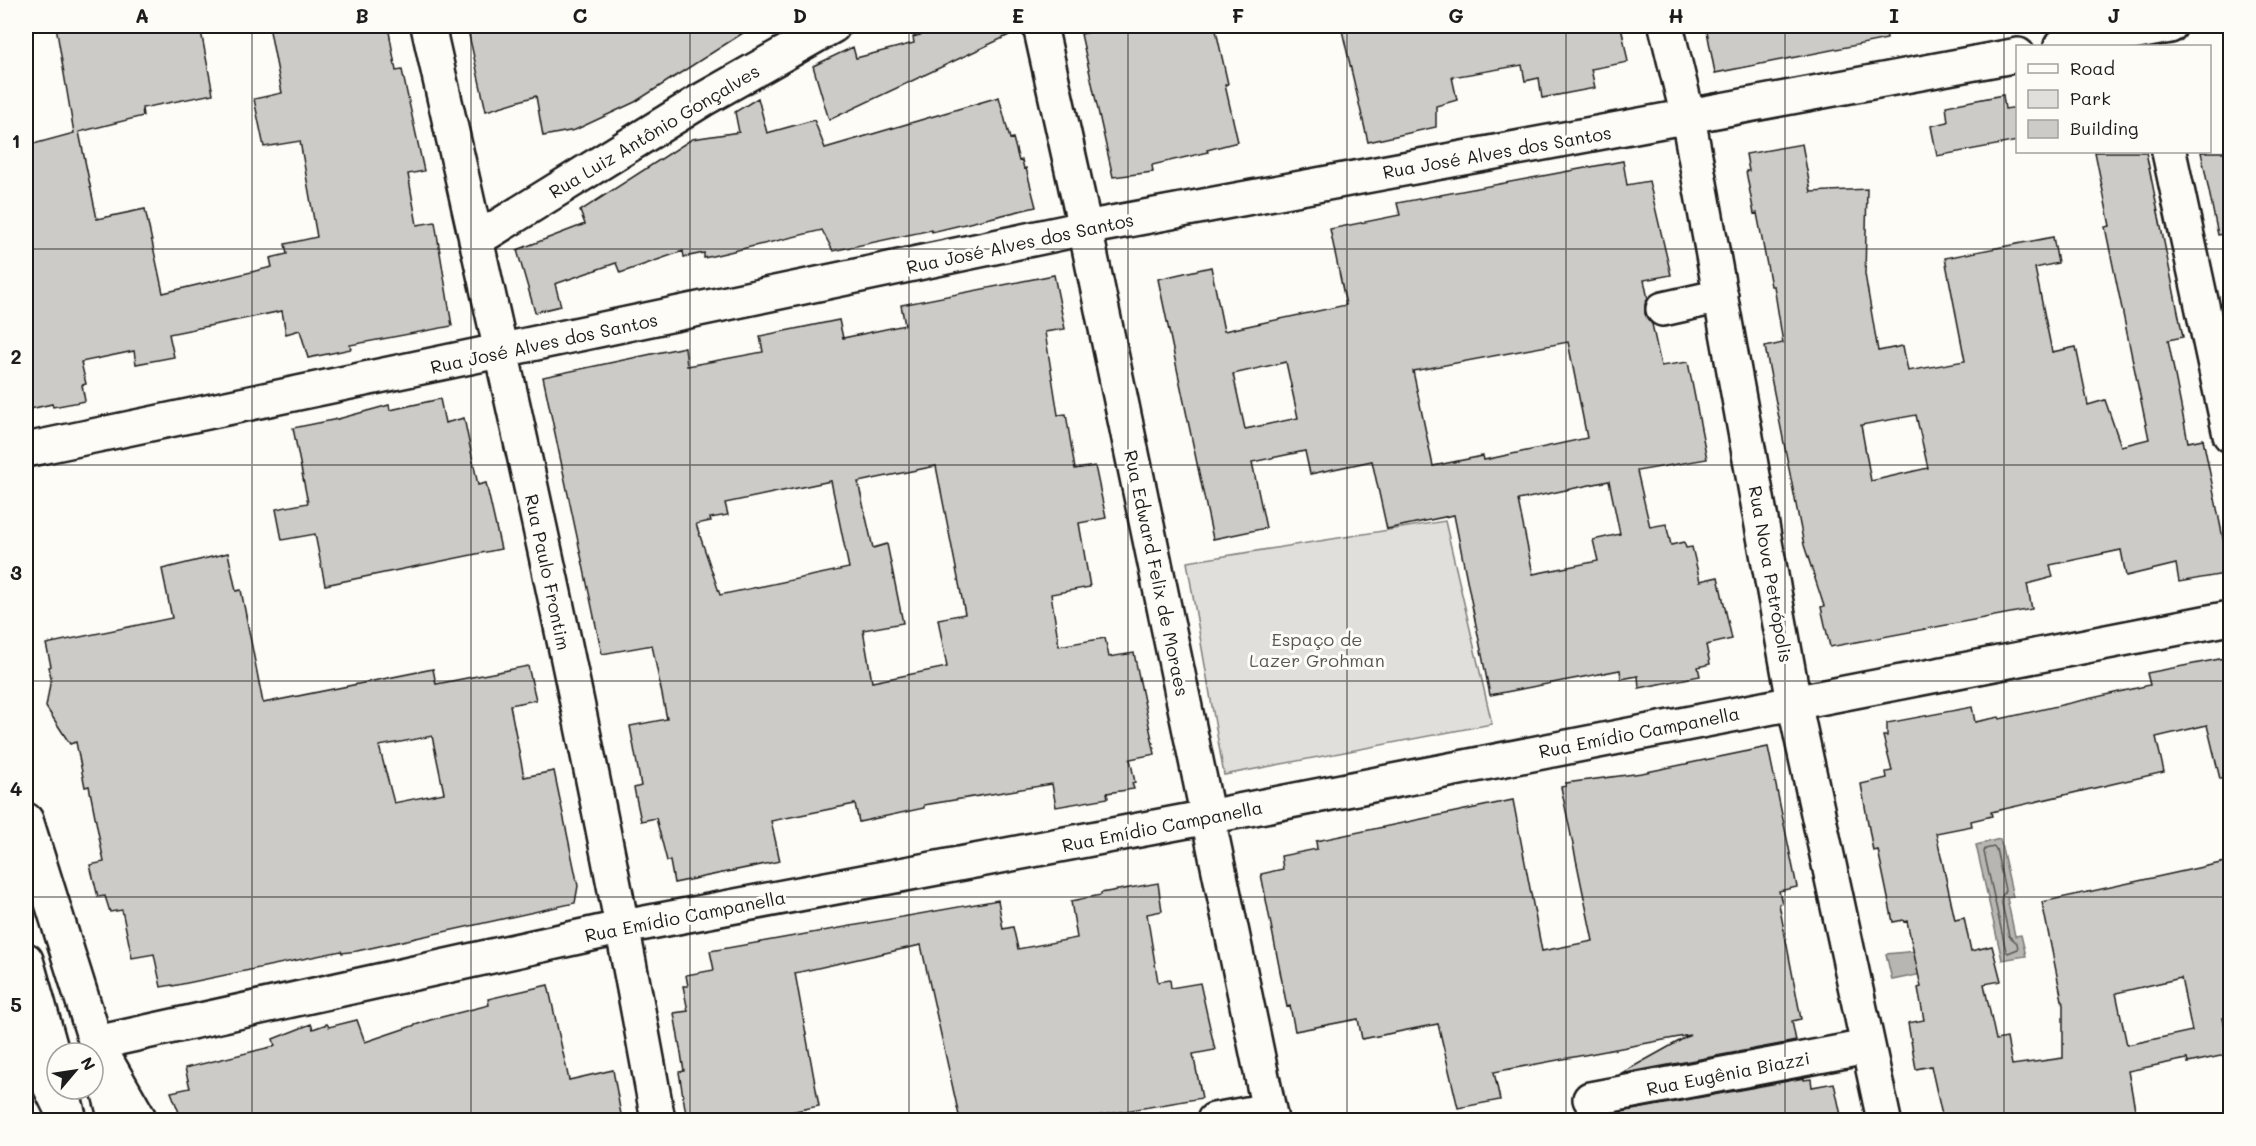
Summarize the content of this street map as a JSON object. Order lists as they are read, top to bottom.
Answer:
{
  "streets": {
    "main road": [
      "Rua Luiz Antônio Gonçalves",
      "Rua José Alves dos Santos",
      "Rua Paulo Frontim",
      "Rua Edward Felix de Moraes",
      "Rua Nova Petrópolis",
      "Rua Emídio Campanella",
      "Rua Eugênia Biazzi"
    ]
  },
  "crossings": [
    ["Rua Luiz Antônio Gonçalves", "Rua Paulo Frontim"],
    ["Rua José Alves dos Santos", "Rua Paulo Frontim"],
    ["Rua José Alves dos Santos", "Rua Edward Felix de Moraes"],
    ["Rua José Alves dos Santos", "Rua Nova Petrópolis"],
    ["Rua Paulo Frontim", "Rua Emídio Campanella"],
    ["Rua Edward Felix de Moraes", "Rua Emídio Campanella"],
    ["Rua Nova Petrópolis", "Rua Emídio Campanella"],
    ["Rua Nova Petrópolis", "Rua Eugênia Biazzi"]
  ],
  "parks": ["Espaço de Lazer Grohman"],
  "legend": ["Road", "Park", "Building"],
  "north": "top right",
  "grid": {
    "columns": [
      "A",
      "B",
      "C",
      "D",
      "E",
      "F",
      "G",
      "H",
      "I",
      "J"
    ],
    "rows": [
      "1",
      "2",
      "3",
      "4",
      "5"
    ]
  }
}
